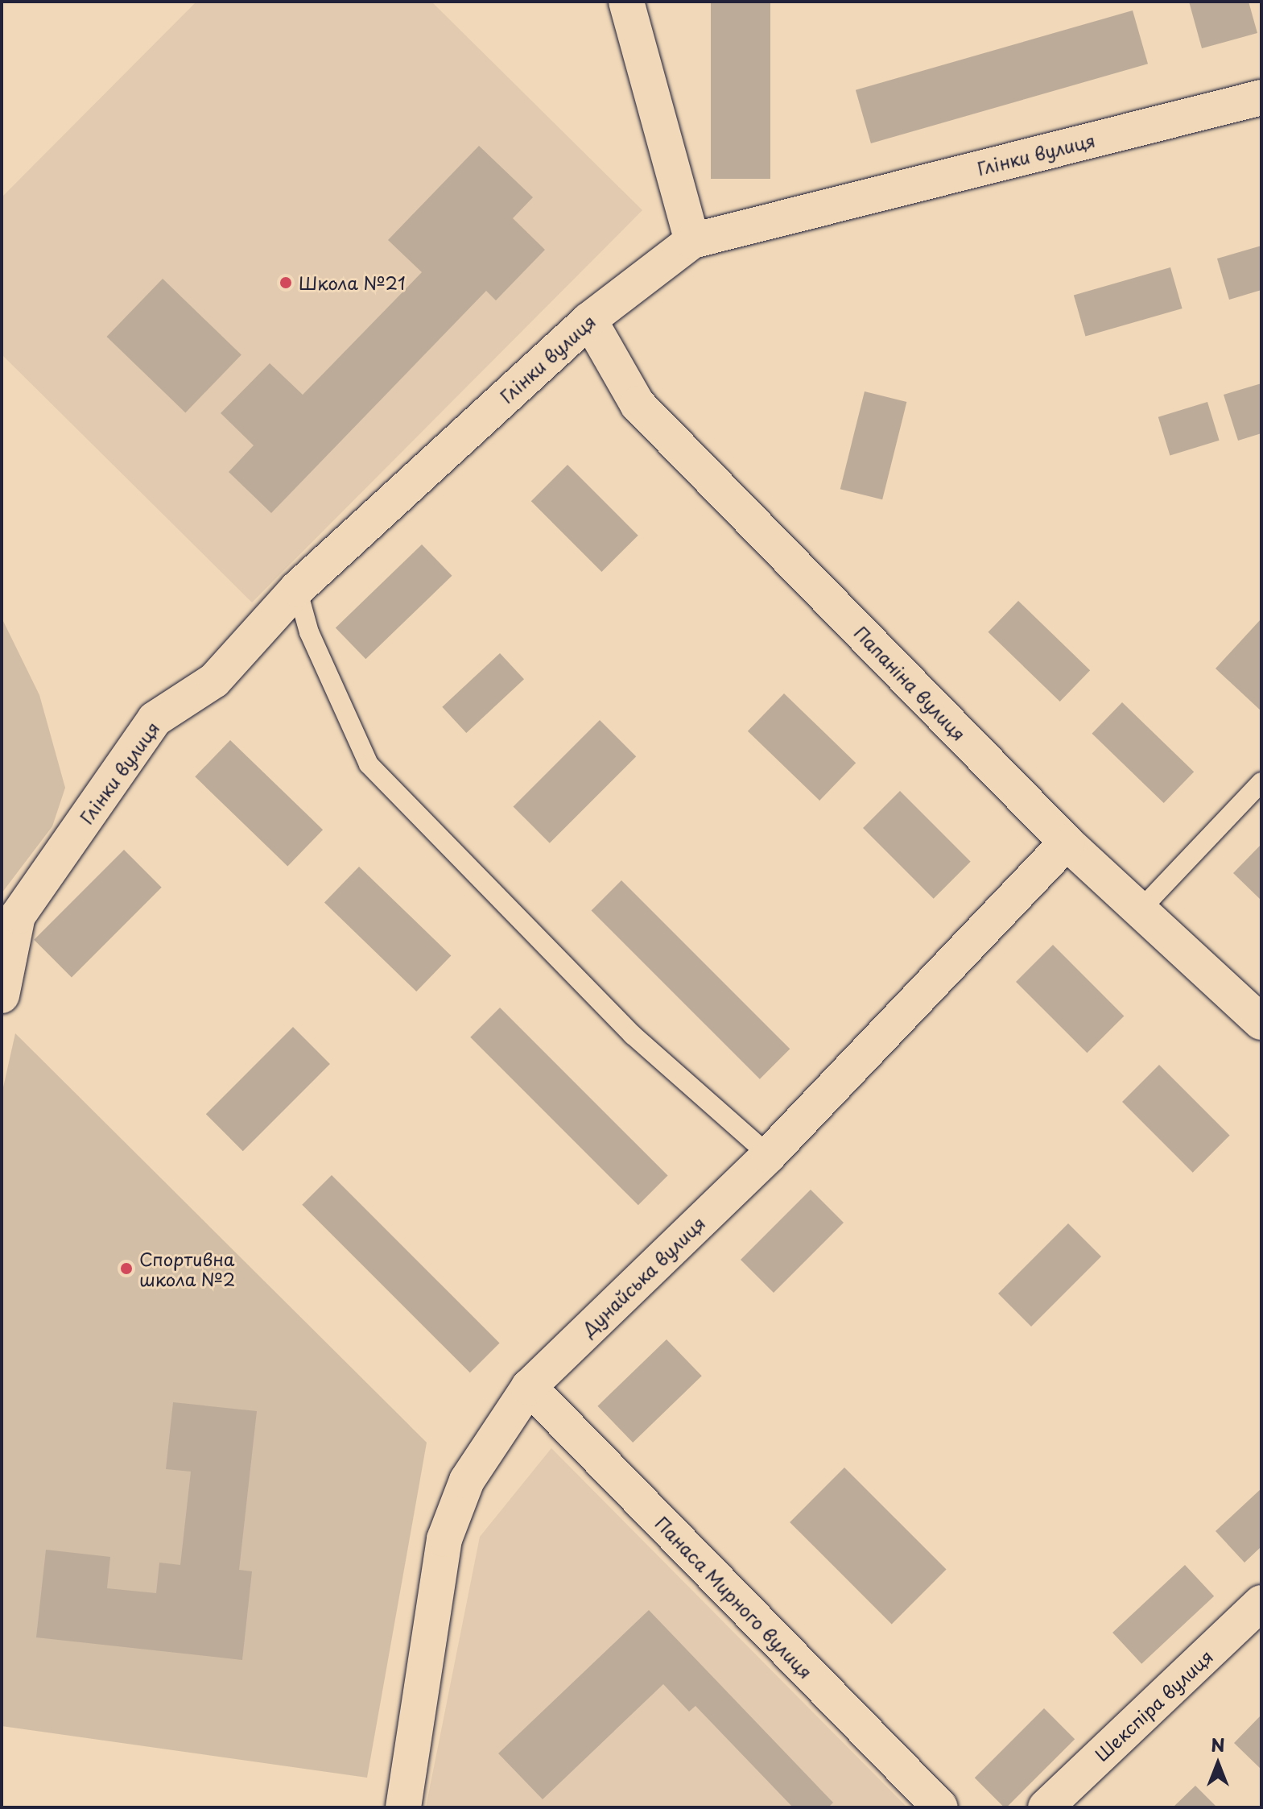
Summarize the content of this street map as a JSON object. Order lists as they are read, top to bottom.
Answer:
{
  "streets": {
    "street": [
      "Глінки вулиця",
      "Папаніна вулиця",
      "Дунайська вулиця",
      "Панаса Мирного вулиця",
      "Шекспіра вулиця"
    ]
  },
  "crossings": [
    ["Глінки вулиця", "Папаніна вулиця"],
    ["Папаніна вулиця", "Дунайська вулиця"],
    ["Дунайська вулиця", "Панаса Мирного вулиця"]
  ],
  "places": ["Школа №21", "Спортивна школа №2"],
  "north": "top"
}
